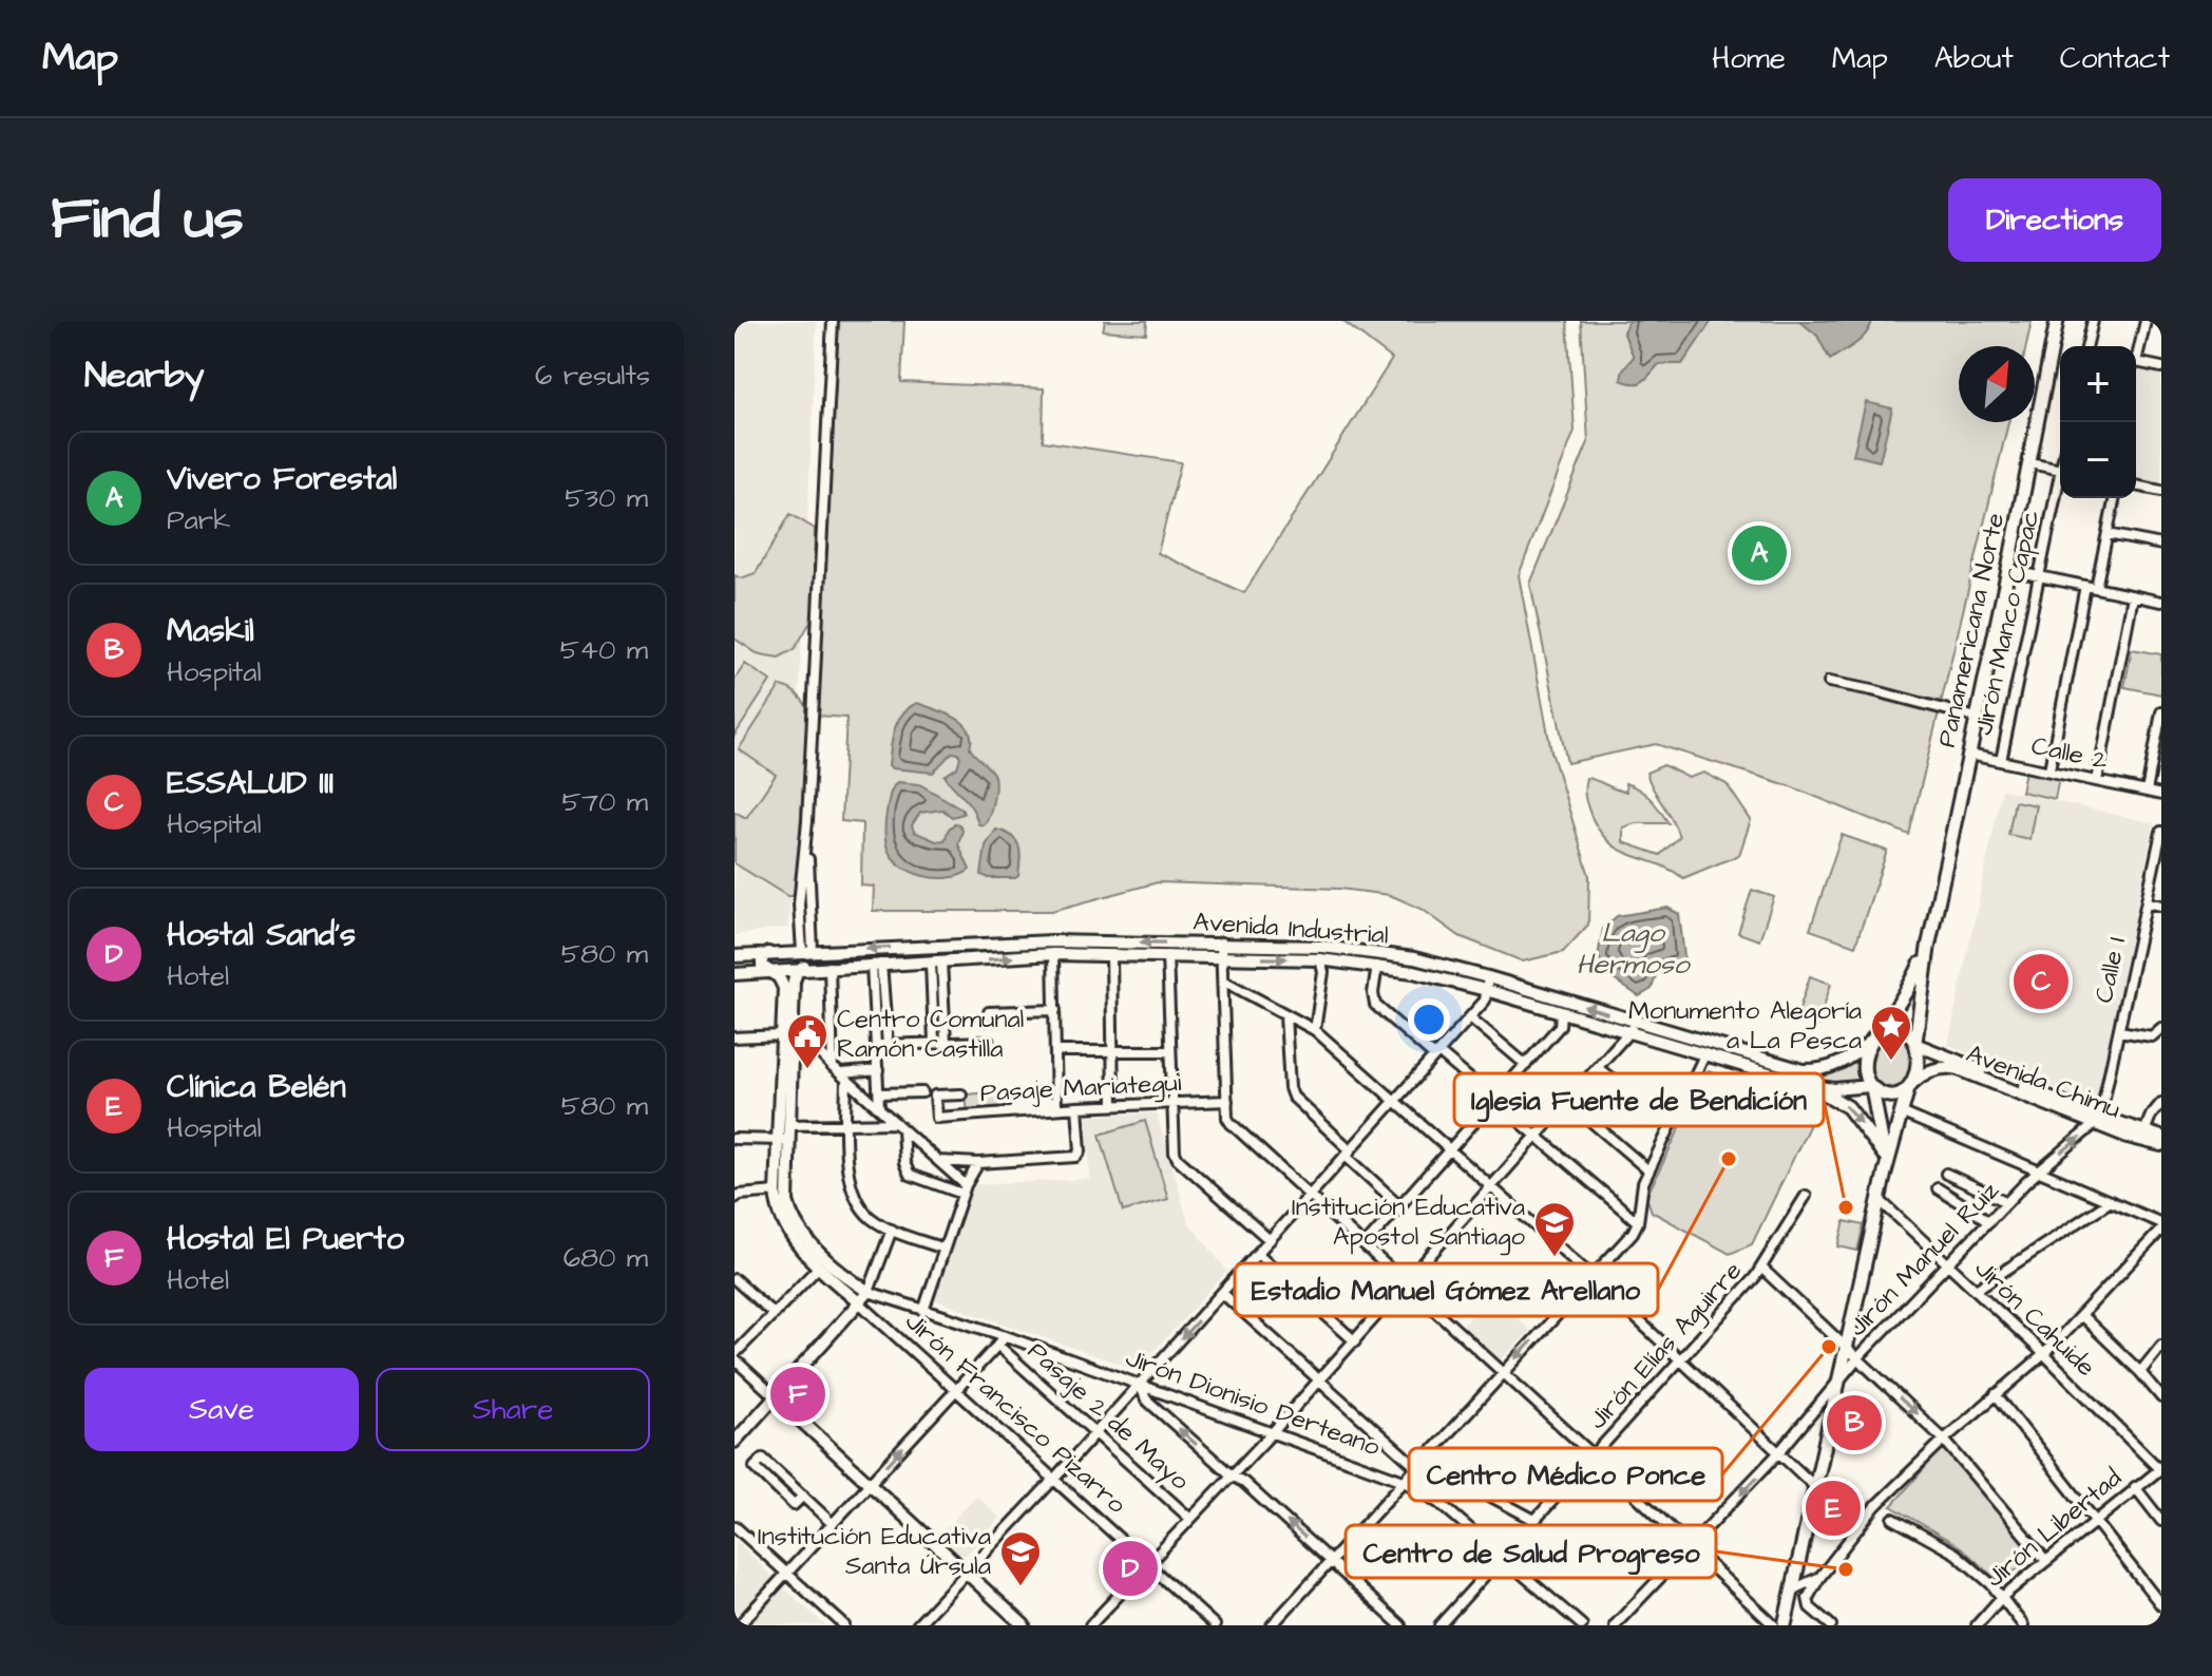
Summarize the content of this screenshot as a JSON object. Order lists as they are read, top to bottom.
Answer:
{
  "streets": {
    "highway": ["Panamericana Norte"],
    "main road": ["Avenida Industrial", "Avenida Chimu"],
    "street": [
      "Jirón Manco Capac",
      "Calle 2",
      "Calle I",
      "Pasaje Mariategui",
      "Jirón Manuel Ruiz",
      "Jirón Cahuide",
      "Jirón Elías Aguirre",
      "Jirón Dionisio Derteano",
      "Jirón Francisco Pizarro",
      "Pasaje 2 de Mayo",
      "Jirón Libertad"
    ]
  },
  "crossings": [
    ["Jirón Manco Capac", "Calle 2"],
    ["Panamericana Norte", "Calle 2"],
    ["Panamericana Norte", "Avenida Industrial"],
    ["Panamericana Norte", "Avenida Chimu"],
    ["Avenida Industrial", "Avenida Chimu"],
    ["Calle I", "Avenida Chimu"],
    ["Calle I", "Jirón Manuel Ruiz"],
    ["Avenida Chimu", "Jirón Manuel Ruiz"],
    ["Jirón Manuel Ruiz", "Jirón Cahuide"],
    ["Jirón Cahuide", "Jirón Libertad"],
    ["Jirón Elías Aguirre", "Jirón Dionisio Derteano"]
  ],
  "water": ["Lago Hermoso"],
  "places": {
    "place": ["Monumento Alegoría a La Pesca"],
    "public building": ["Centro Comunal Ramón Castilla"],
    "other": [
      "Estadio Manuel Gómez Arellano",
      "Iglesia Fuente de Bendicíón",
      "Centro Médico Ponce",
      "Centro de Salud Progreso"
    ],
    "school or university": ["Institución Educativa Apostol Santiago", "Institución Educativa Santa Úrsula"]
  },
  "north": "top right",
  "page": {
    "header": "Map",
    "nav": [
      "Home",
      "Map",
      "About",
      "Contact"
    ],
    "title": "Find us",
    "buttons": [
      "Directions",
      ["Save", "Share"]
    ],
    "heading": ["Nearby", "6 results"],
    "map_buttons": ["+", "−"],
    "list": [
      {
        "mark": "A",
        "name": "Vivero Forestal",
        "note": "Park",
        "value": "530 m"
      },
      {
        "mark": "B",
        "name": "Maskil",
        "note": "Hospital",
        "value": "540 m"
      },
      {
        "mark": "C",
        "name": "ESSALUD III",
        "note": "Hospital",
        "value": "570 m"
      },
      {
        "mark": "D",
        "name": "Hostal Sand's",
        "note": "Hotel",
        "value": "580 m"
      },
      {
        "mark": "E",
        "name": "Clínica Belén",
        "note": "Hospital",
        "value": "580 m"
      },
      {
        "mark": "F",
        "name": "Hostal El Puerto",
        "note": "Hotel",
        "value": "680 m"
      }
    ],
    "pins": [
      "A",
      "C",
      "F",
      "B",
      "E",
      "D"
    ]
  }
}
